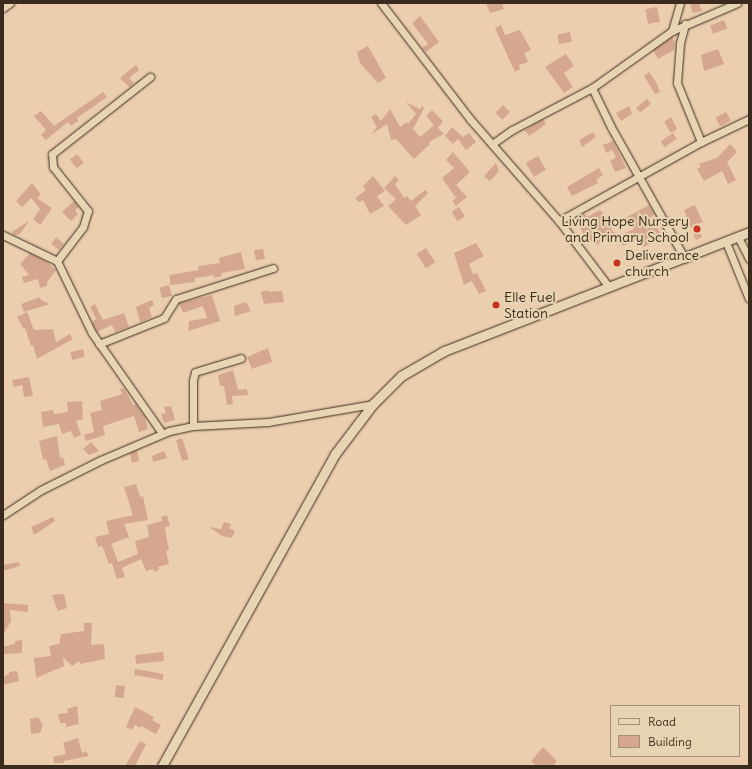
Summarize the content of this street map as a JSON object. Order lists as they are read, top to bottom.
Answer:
{
  "places": ["Living Hope Nursery and Primary School", "Deliverance church", "Elle Fuel Station"],
  "legend": ["Road", "Building"]
}
